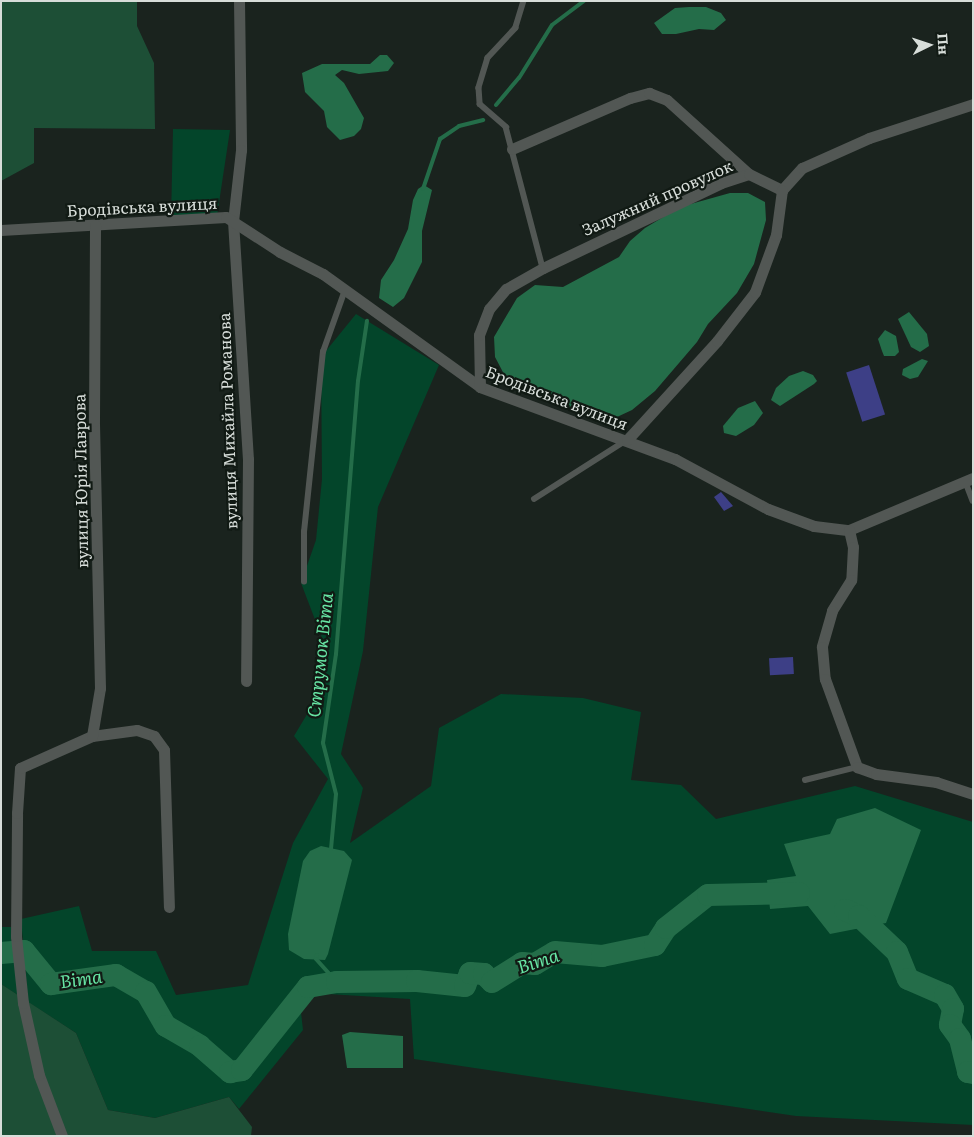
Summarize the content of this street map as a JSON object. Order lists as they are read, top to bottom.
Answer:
{
  "streets": {
    "street": [
      "Залужний провулок",
      "Бродівська вулиця",
      "вулиця Михайла Романова",
      "вулиця Юрія Лаврова"
    ]
  },
  "crossings": [
    ["Залужний провулок", "Бродівська вулиця"],
    ["Бродівська вулиця", "вулиця Михайла Романова"],
    ["Бродівська вулиця", "вулиця Юрія Лаврова"]
  ],
  "water": ["Струмок Віта", "Віта"],
  "north": "right"
}
